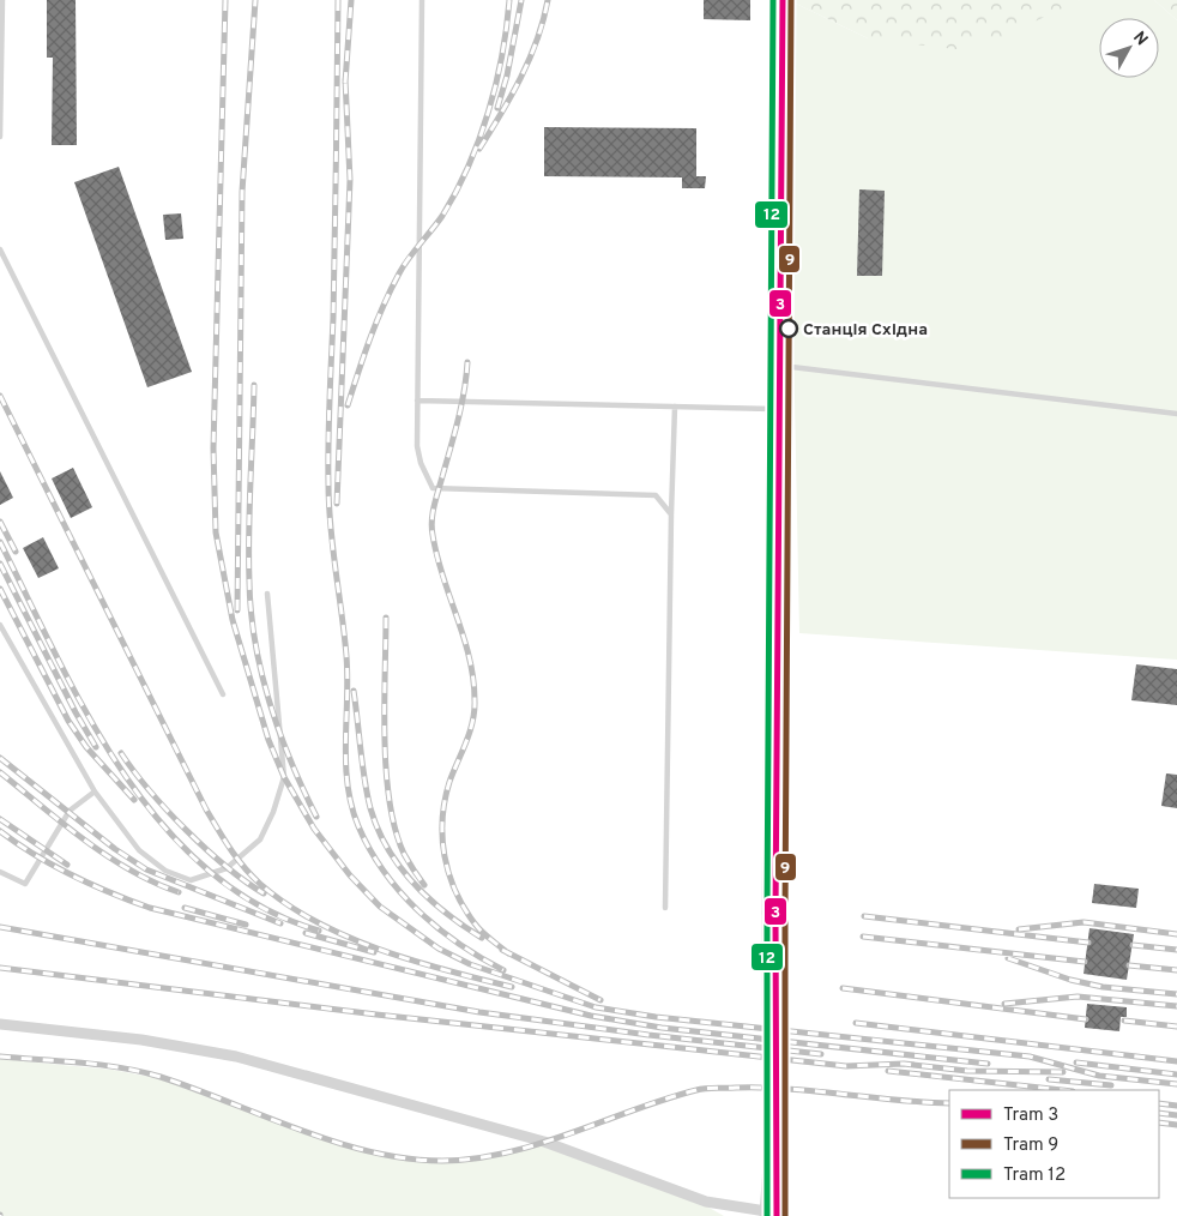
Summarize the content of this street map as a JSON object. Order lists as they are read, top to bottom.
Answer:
{
  "places": ["Станція Східна"],
  "lines": ["tram line 3", "tram line 9", "tram line 12"],
  "legend": ["Tram 3", "Tram 9", "Tram 12"],
  "north": "top right"
}
